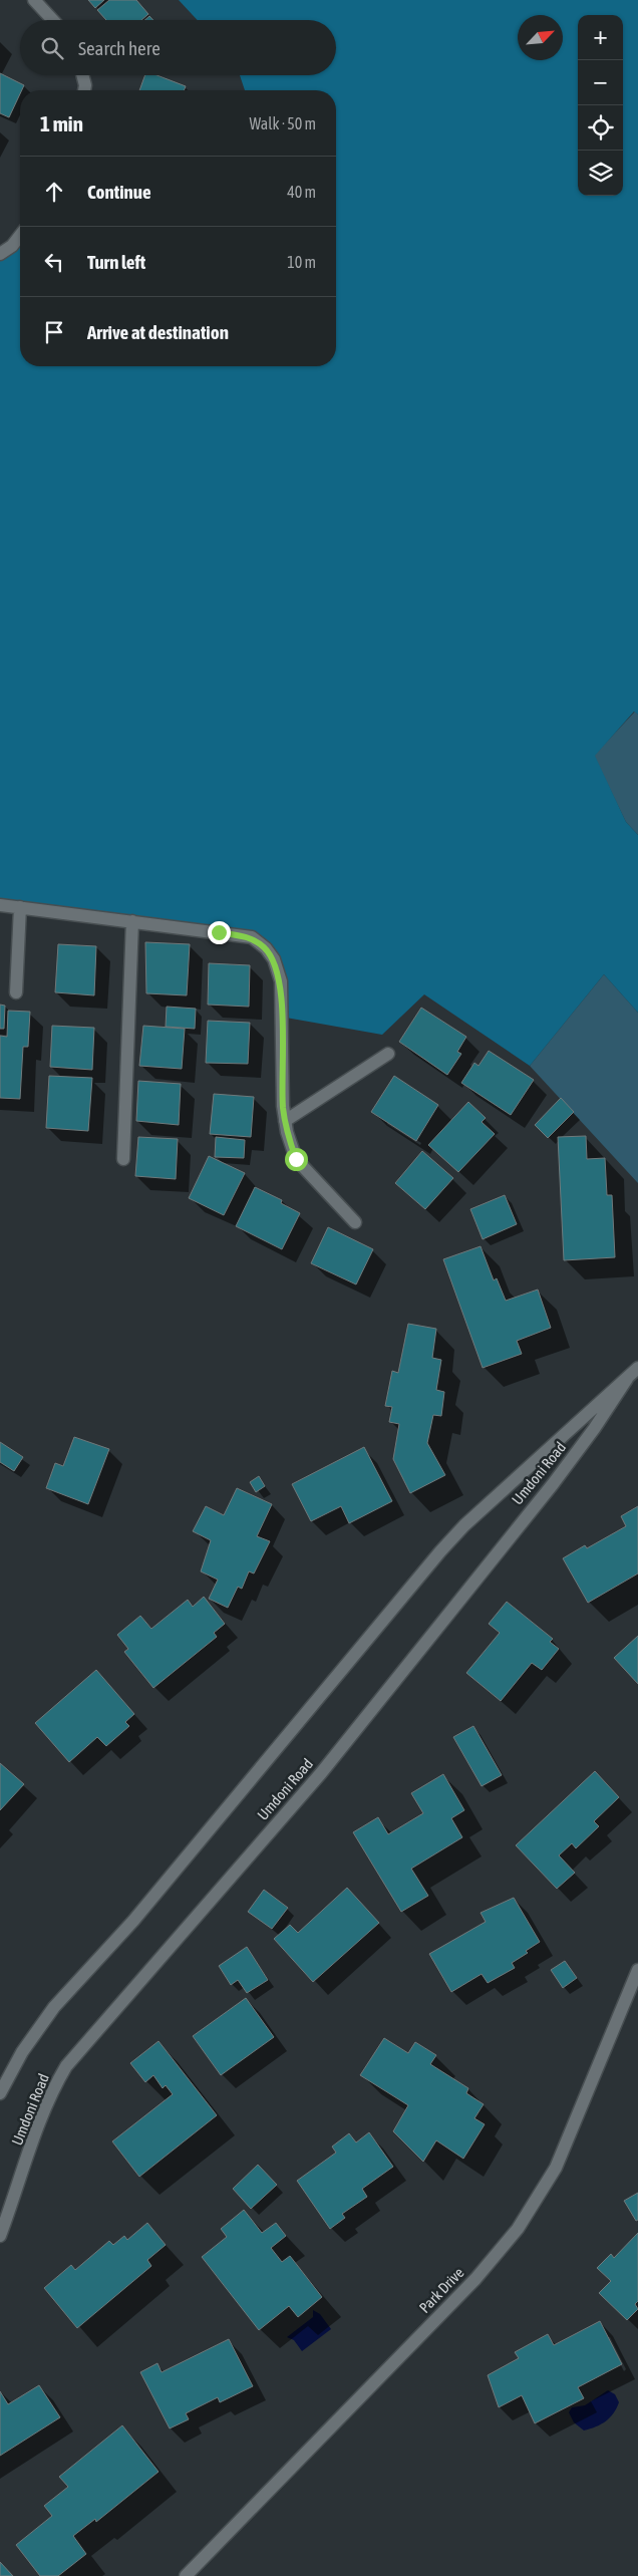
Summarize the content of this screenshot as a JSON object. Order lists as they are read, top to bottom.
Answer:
{
  "streets": {
    "street": ["Umdoni Road", "Park Drive"]
  },
  "north": "top right",
  "page": {
    "map_buttons": ["+", "−"],
    "search": "Search here",
    "heading": ["1 min", "Walk · 50 m"],
    "list": [
      ["Continue", "40 m"],
      ["Turn left", "10 m"],
      "Arrive at destination"
    ]
  }
}
